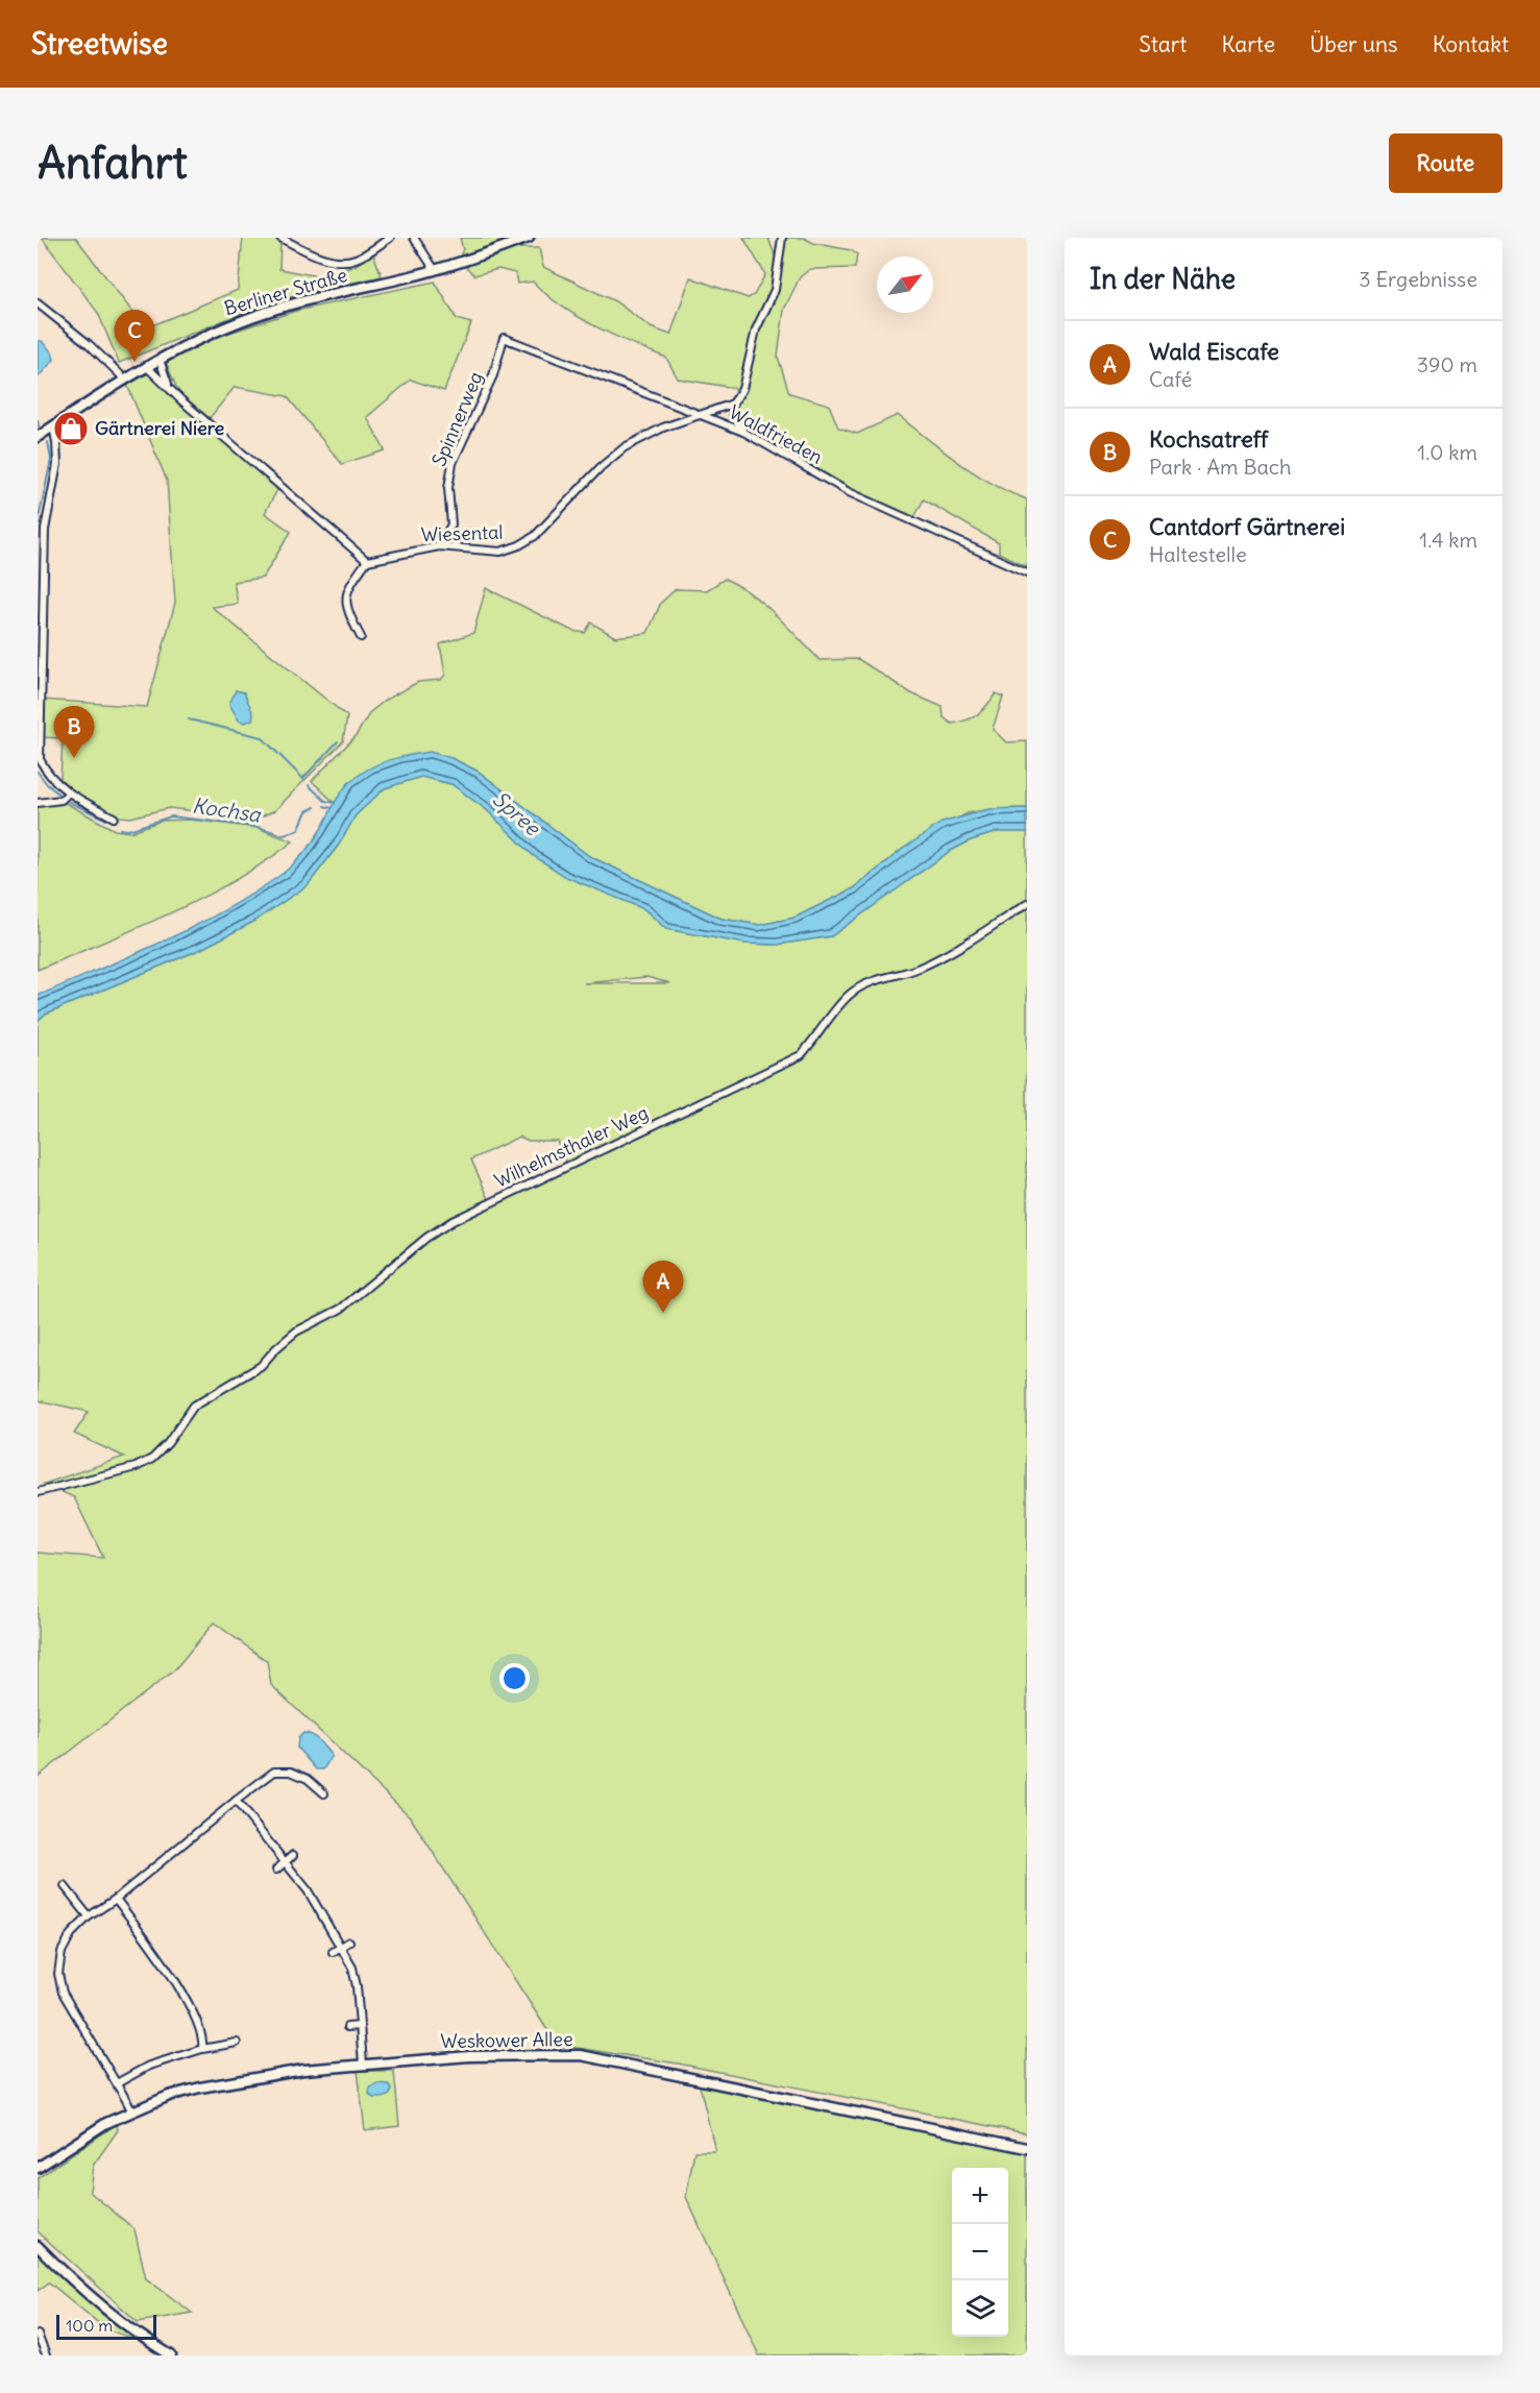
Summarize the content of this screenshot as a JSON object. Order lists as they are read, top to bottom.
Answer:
{
  "streets": {
    "main road": ["Berliner Straße", "Weskower Allee"],
    "street": [
      "Spinnerweg",
      "Waldfrieden",
      "Wiesental",
      "Wilhelmsthaler Weg"
    ]
  },
  "crossings": [
    ["Spinnerweg", "Waldfrieden"],
    ["Spinnerweg", "Wiesental"],
    ["Waldfrieden", "Wiesental"]
  ],
  "water": ["Kochsa", "Spree"],
  "places": {
    "shop": ["Gärtnerei Niere"]
  },
  "scale_bar": "100 m",
  "north": "top right",
  "page": {
    "header": "Streetwise",
    "nav": [
      "Start",
      "Karte",
      "Über uns",
      "Kontakt"
    ],
    "buttons": "Route",
    "title": "Anfahrt",
    "heading": ["In der Nähe", "3 Ergebnisse"],
    "pins": ["C", "B", "A"],
    "list": [
      {
        "mark": "A",
        "name": "Wald Eiscafe",
        "note": "Café",
        "value": "390 m"
      },
      {
        "mark": "B",
        "name": "Kochsatreff",
        "note": "Park · Am Bach",
        "value": "1.0 km"
      },
      {
        "mark": "C",
        "name": "Cantdorf Gärtnerei",
        "note": "Haltestelle",
        "value": "1.4 km"
      }
    ],
    "map_buttons": ["+", "−"],
    "scale": "100 m"
  }
}
